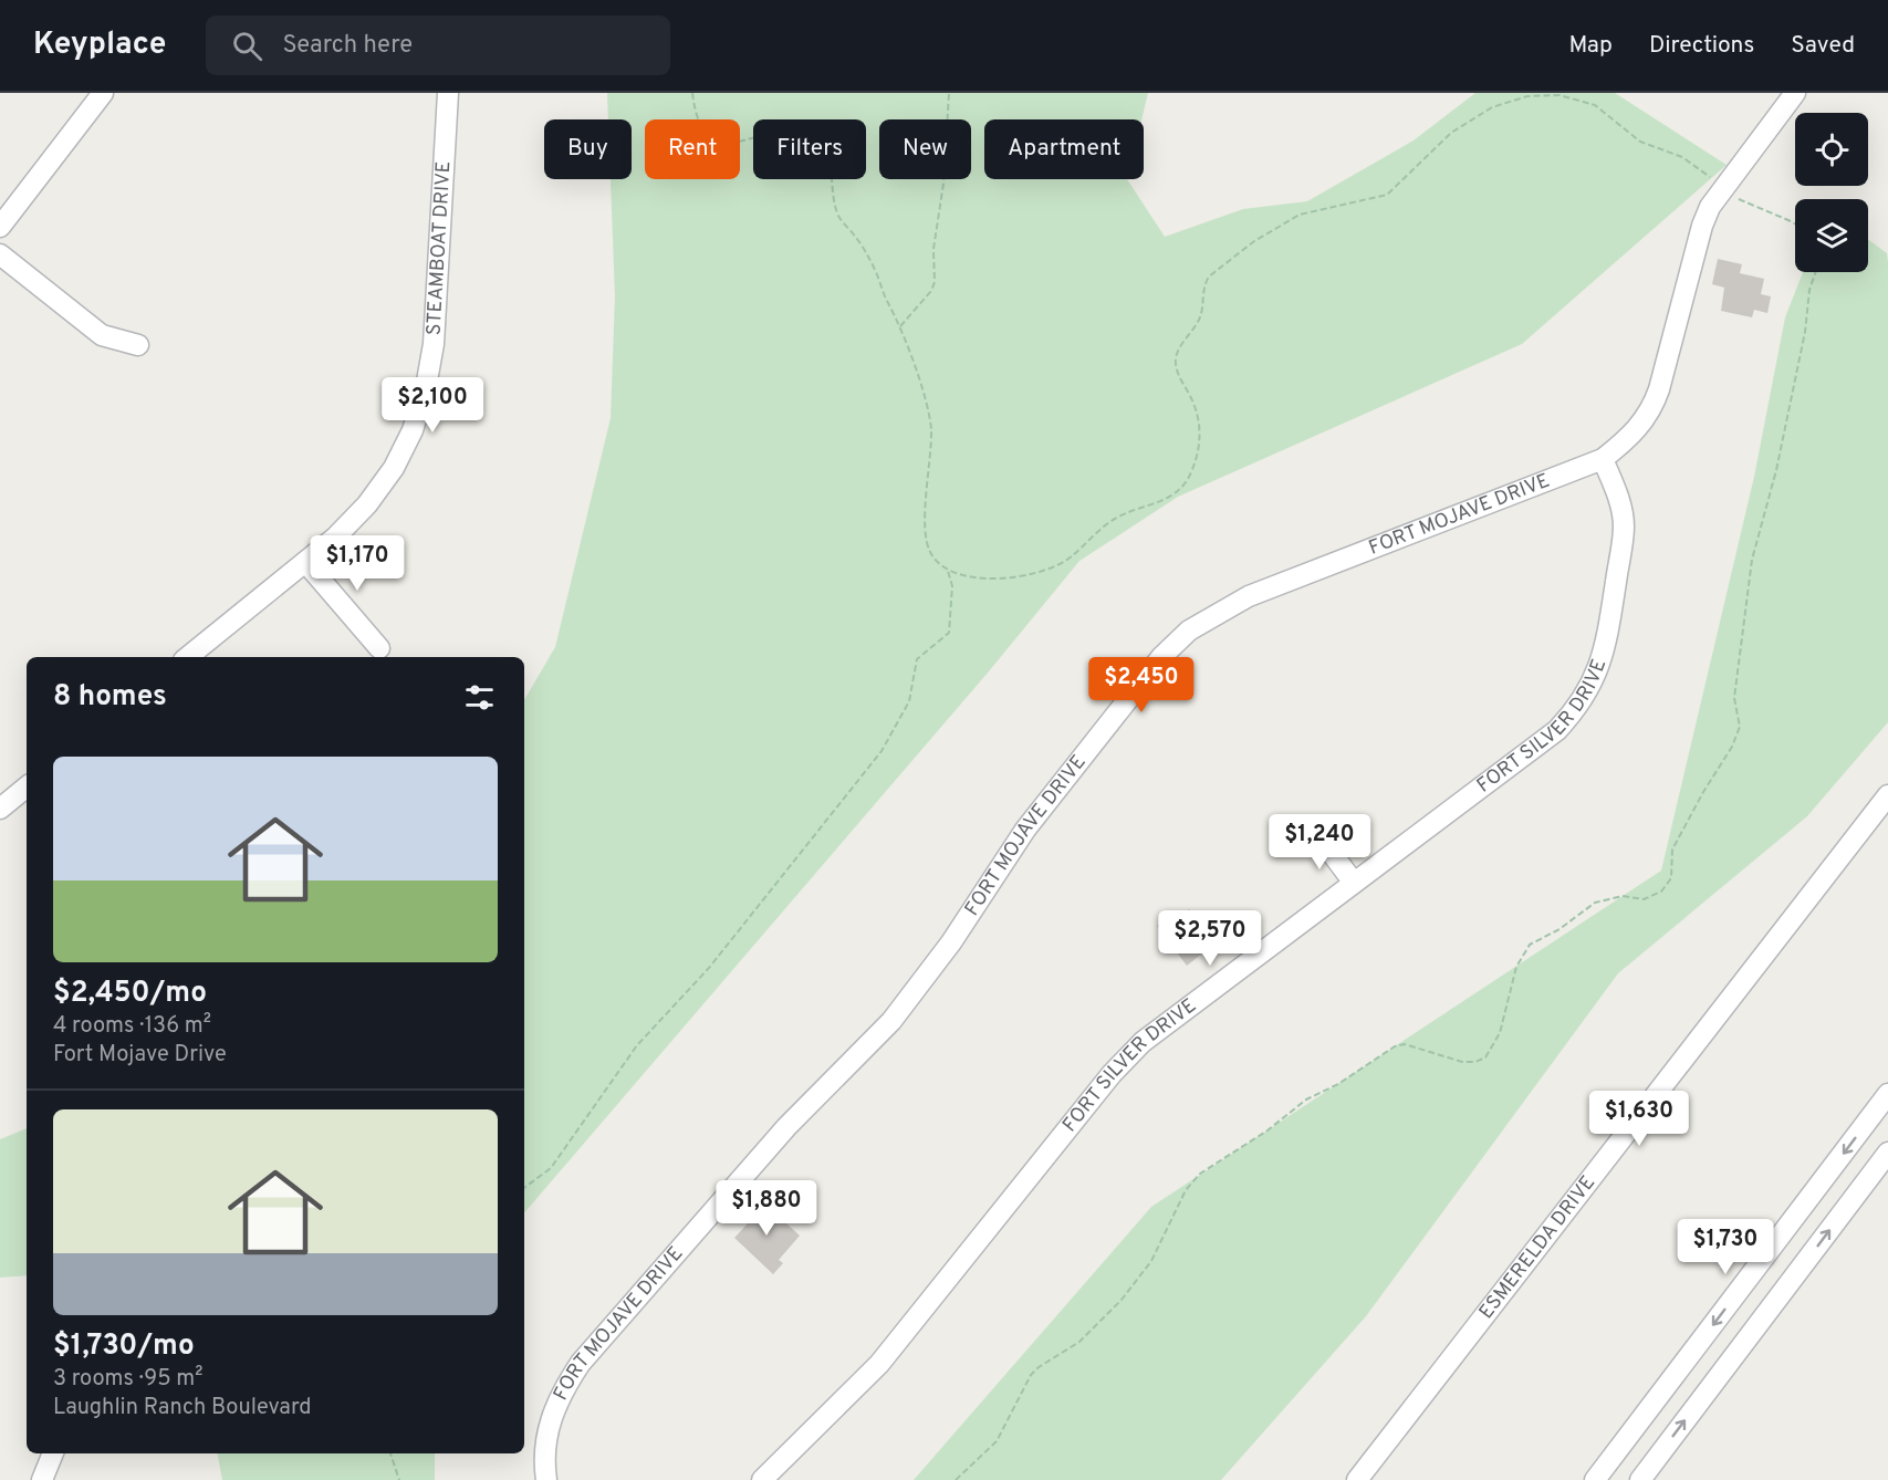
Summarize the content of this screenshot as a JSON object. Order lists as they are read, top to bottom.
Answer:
{
  "streets": {
    "street": [
      "STEAMBOAT DRIVE",
      "FORT MOJAVE DRIVE",
      "FORT SILVER DRIVE",
      "ESMERELDA DRIVE"
    ]
  },
  "crossings": [
    ["FORT MOJAVE DRIVE", "FORT SILVER DRIVE"]
  ],
  "page": {
    "header": "Keyplace",
    "search": "Search here",
    "nav": ["Map", "Directions", "Saved"],
    "chip": [
      "Buy",
      "Rent",
      "Filters",
      "New",
      "Apartment"
    ],
    "price": [
      "$2,100",
      "$1,170",
      "$2,450",
      "$1,240",
      "$2,570",
      "$1,630",
      "$1,880",
      "$1,730"
    ],
    "heading": "8 homes",
    "list": [
      {
        "name": "$2,450/mo",
        "note": "4 rooms · 136 m² · Fort Mojave Drive"
      },
      {
        "name": "$1,730/mo",
        "note": "3 rooms · 95 m² · Laughlin Ranch Boulevard"
      }
    ]
  }
}
